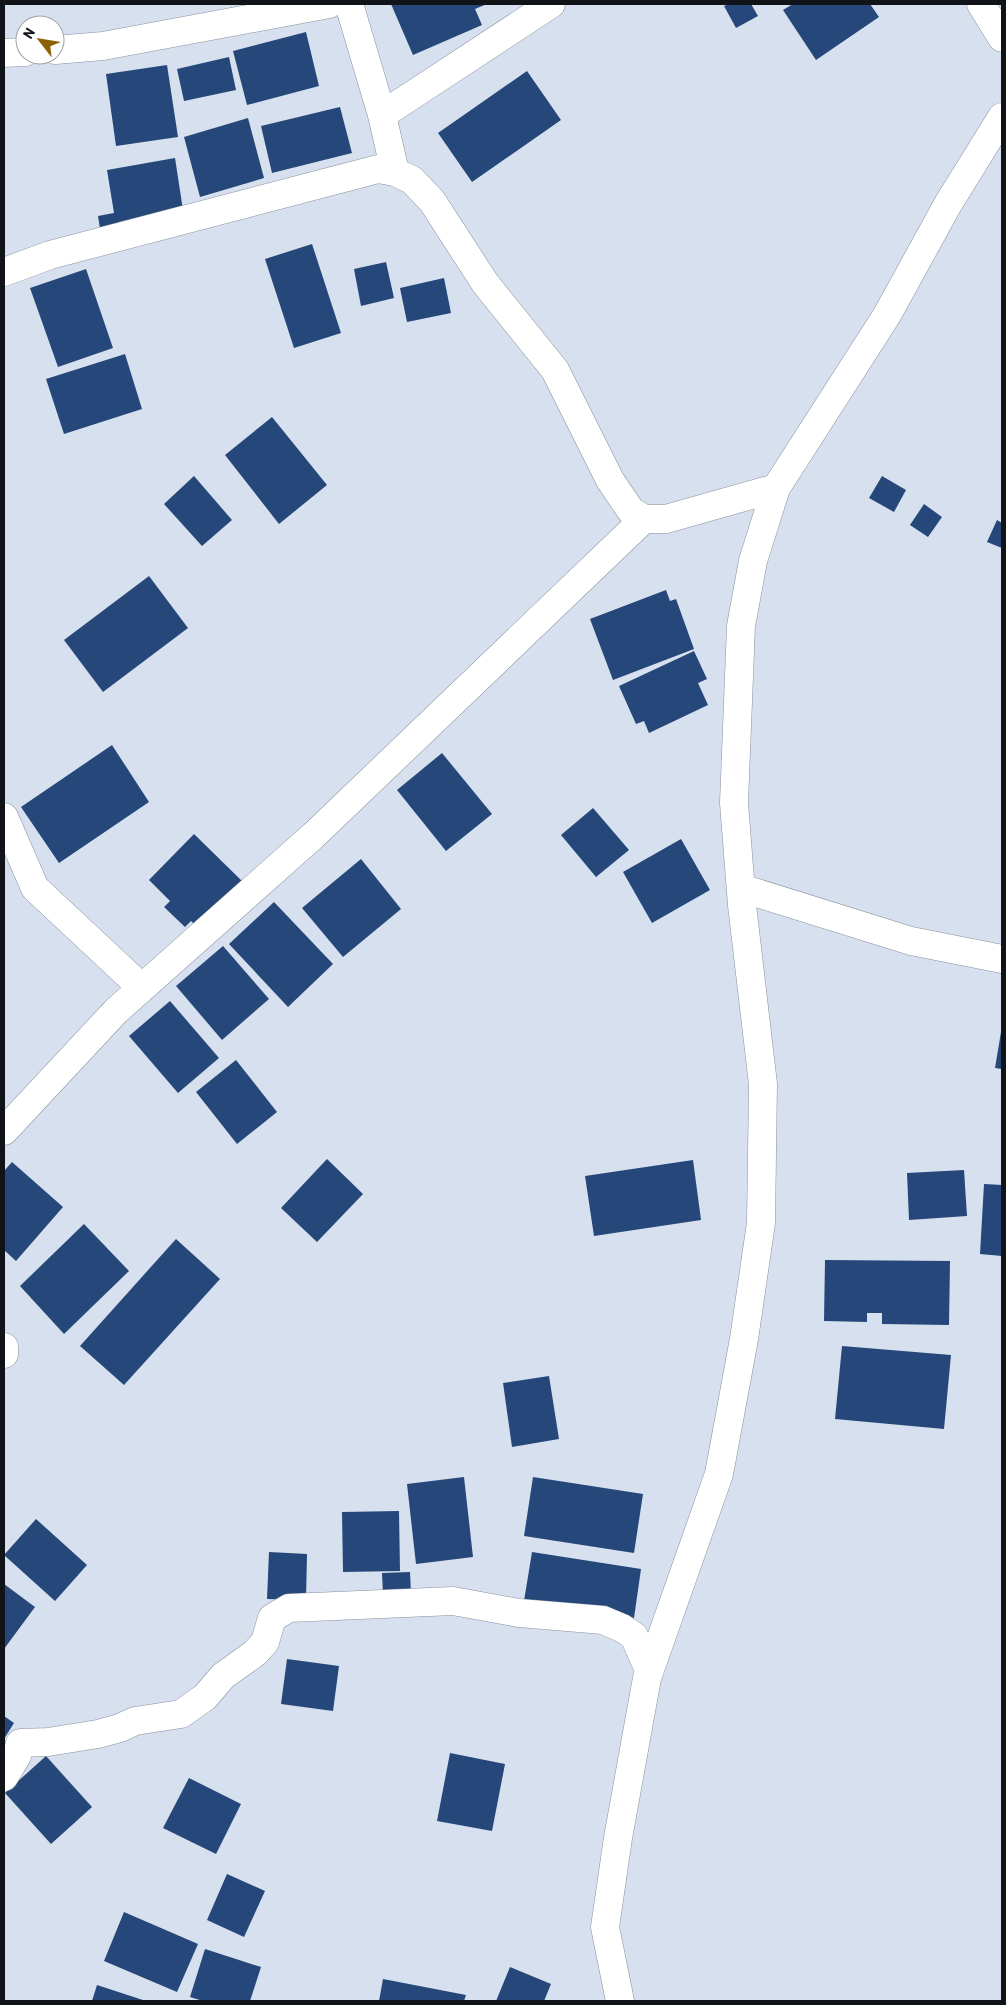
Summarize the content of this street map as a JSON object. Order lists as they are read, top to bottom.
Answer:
{
  "north": "top left"
}
